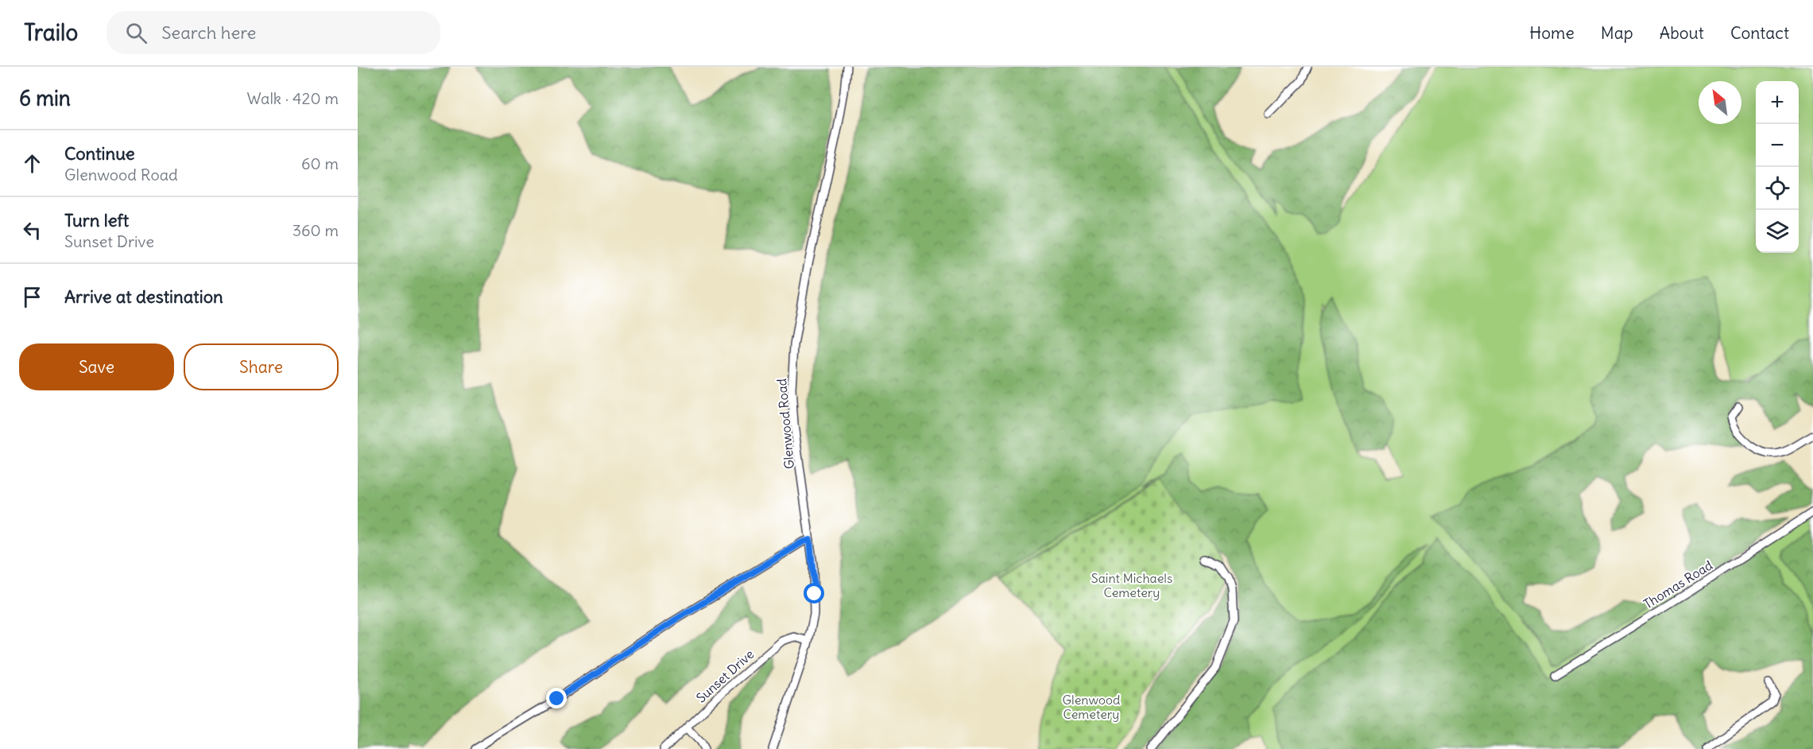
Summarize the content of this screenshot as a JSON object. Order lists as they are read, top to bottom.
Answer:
{
  "streets": {
    "street": ["Glenwood Road", "Thomas Road", "Sunset Drive"]
  },
  "crossings": [
    ["Glenwood Road", "Sunset Drive"]
  ],
  "parks": ["Saint Michaels Cemetery", "Glenwood Cemetery"],
  "north": "top left",
  "page": {
    "header": "Trailo",
    "search": "Search here",
    "nav": [
      "Home",
      "Map",
      "About",
      "Contact"
    ],
    "heading": ["6 min", "Walk · 420 m"],
    "map_buttons": ["+", "−"],
    "list": [
      ["Continue", "Glenwood Road", "60 m"],
      ["Turn left", "Sunset Drive", "360 m"],
      "Arrive at destination"
    ],
    "buttons": ["Save", "Share"]
  }
}
